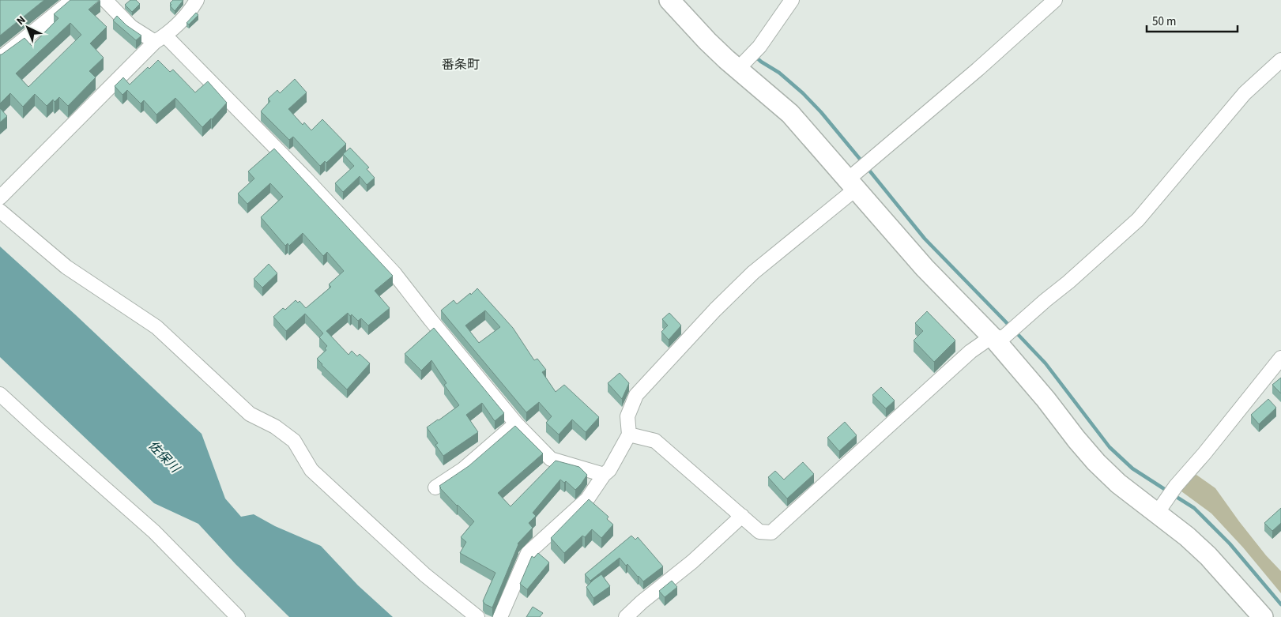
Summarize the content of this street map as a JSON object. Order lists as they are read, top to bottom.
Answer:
{
  "districts": ["番条町"],
  "water": ["佐保川"],
  "scale_bar": "50 m",
  "north": "top left"
}
